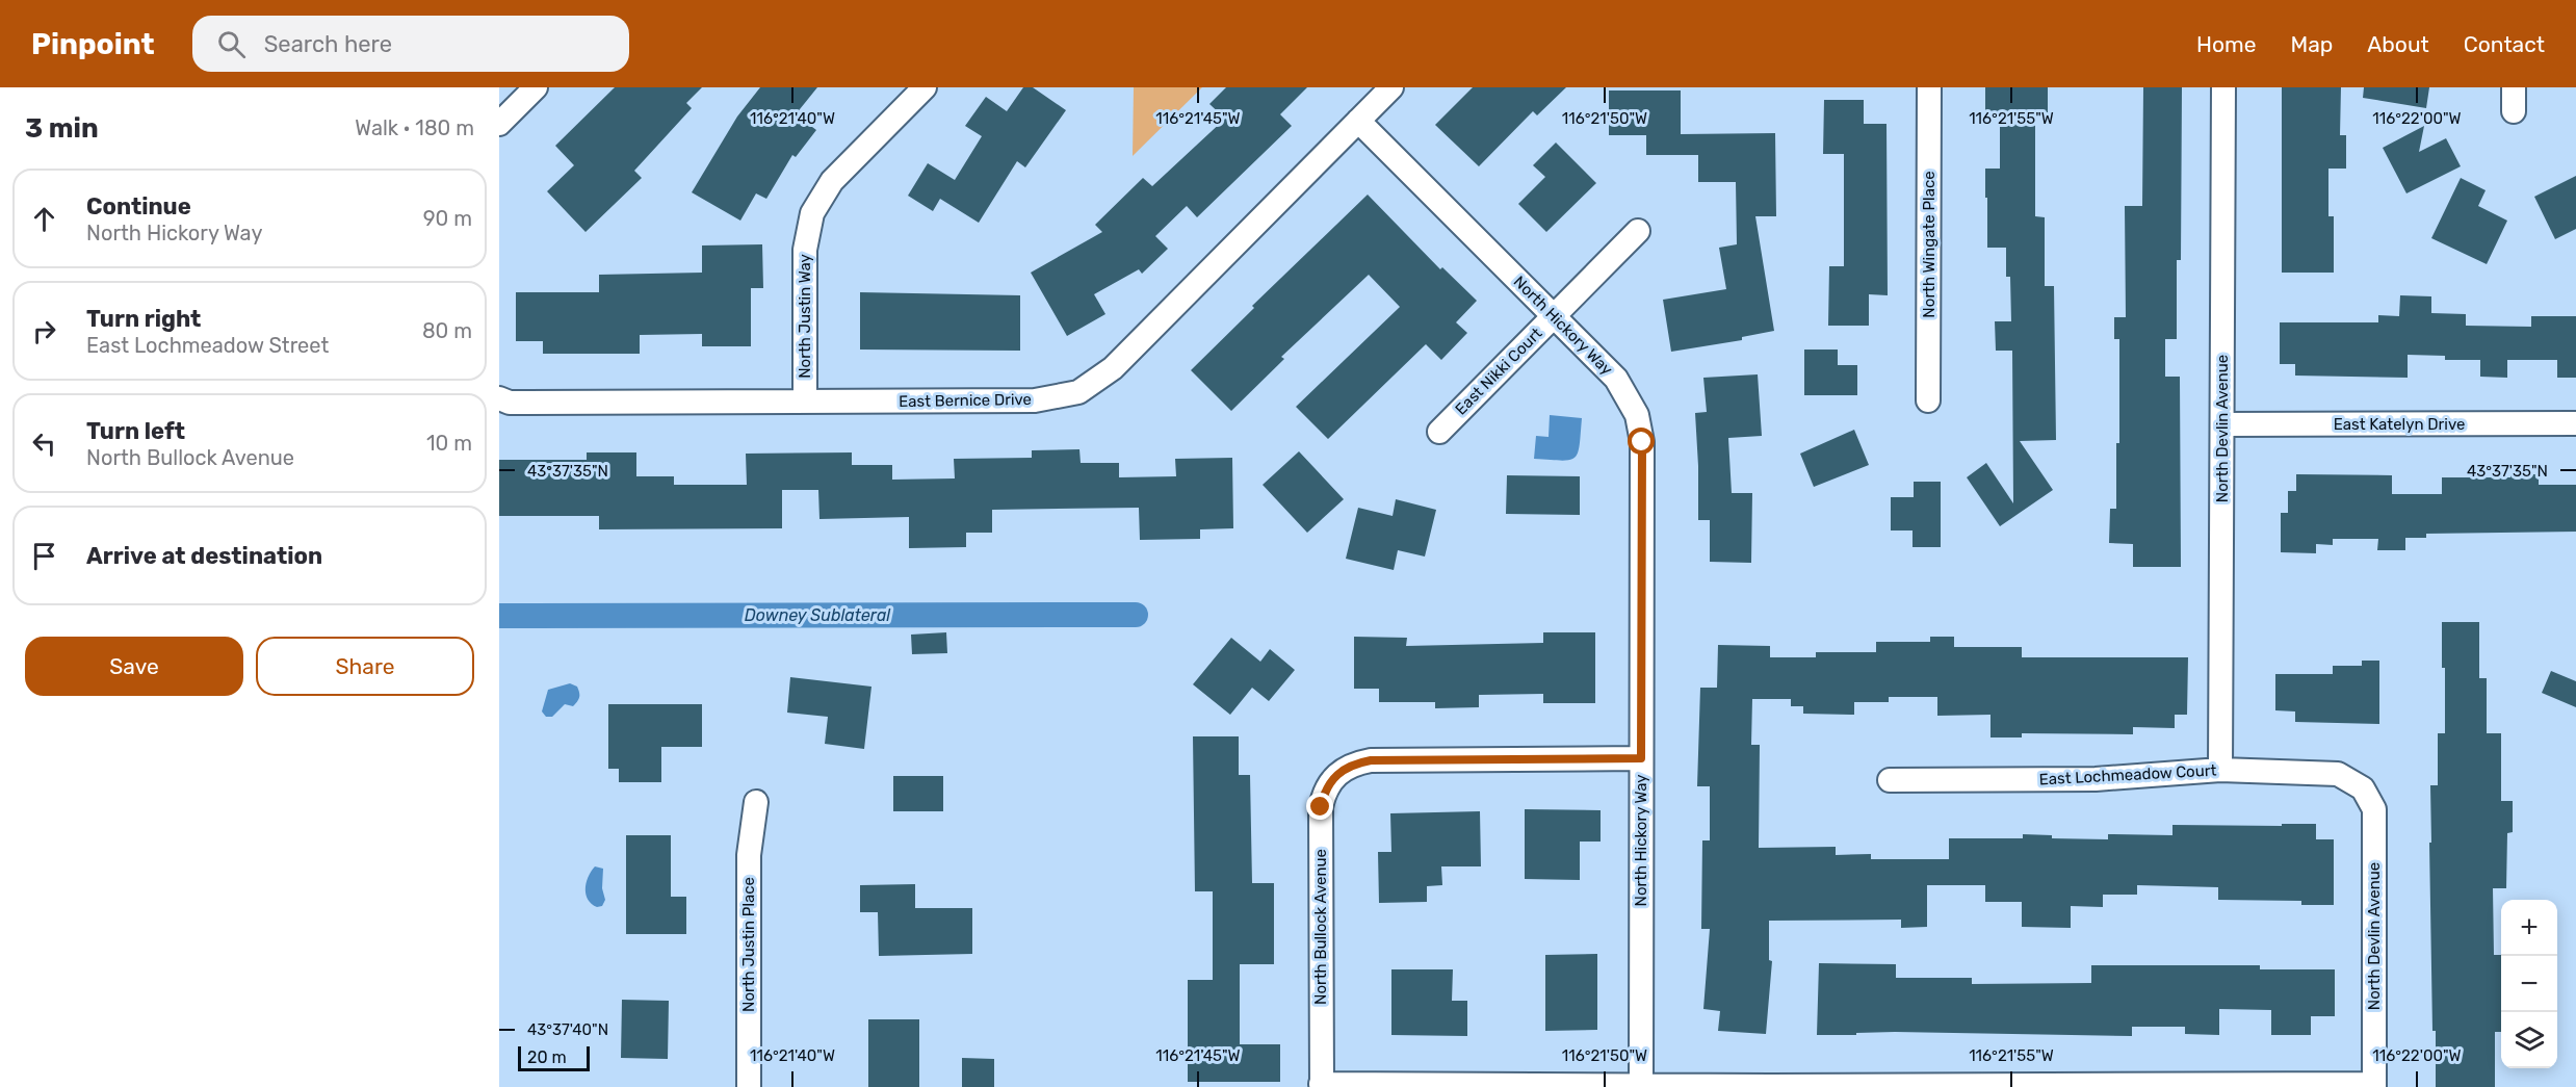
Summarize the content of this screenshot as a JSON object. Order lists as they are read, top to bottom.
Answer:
{
  "streets": {
    "street": [
      "North Wingate Place",
      "North Justin Way",
      "North Hickory Way",
      "East Nikki Court",
      "East Bernice Drive",
      "East Katelyn Drive",
      "North Devlin Avenue",
      "East Lochmeadow Court",
      "North Bullock Avenue",
      "North Justin Place"
    ]
  },
  "crossings": [
    ["North Justin Way", "East Bernice Drive"],
    ["North Hickory Way", "East Nikki Court"],
    ["North Hickory Way", "East Bernice Drive"],
    ["North Hickory Way", "North Bullock Avenue"],
    ["East Katelyn Drive", "North Devlin Avenue"],
    ["North Devlin Avenue", "East Lochmeadow Court"]
  ],
  "water": ["Downey Sublateral"],
  "scale_bar": "20 m",
  "page": {
    "header": "Pinpoint",
    "search": "Search here",
    "nav": [
      "Home",
      "Map",
      "About",
      "Contact"
    ],
    "heading": ["3 min", "Walk · 180 m"],
    "list": [
      ["Continue", "North Hickory Way", "90 m"],
      ["Turn right", "East Lochmeadow Street", "80 m"],
      ["Turn left", "North Bullock Avenue", "10 m"],
      "Arrive at destination"
    ],
    "buttons": ["Save", "Share"],
    "map_buttons": ["+", "−"],
    "scale": "20 m"
  },
  "coordinates": [
    "116°21'40\"W",
    "116°21'45\"W",
    "116°21'50\"W",
    "116°21'55\"W",
    "116°22'00\"W",
    "43°37'35\"N",
    "43°37'40\"N"
  ]
}
